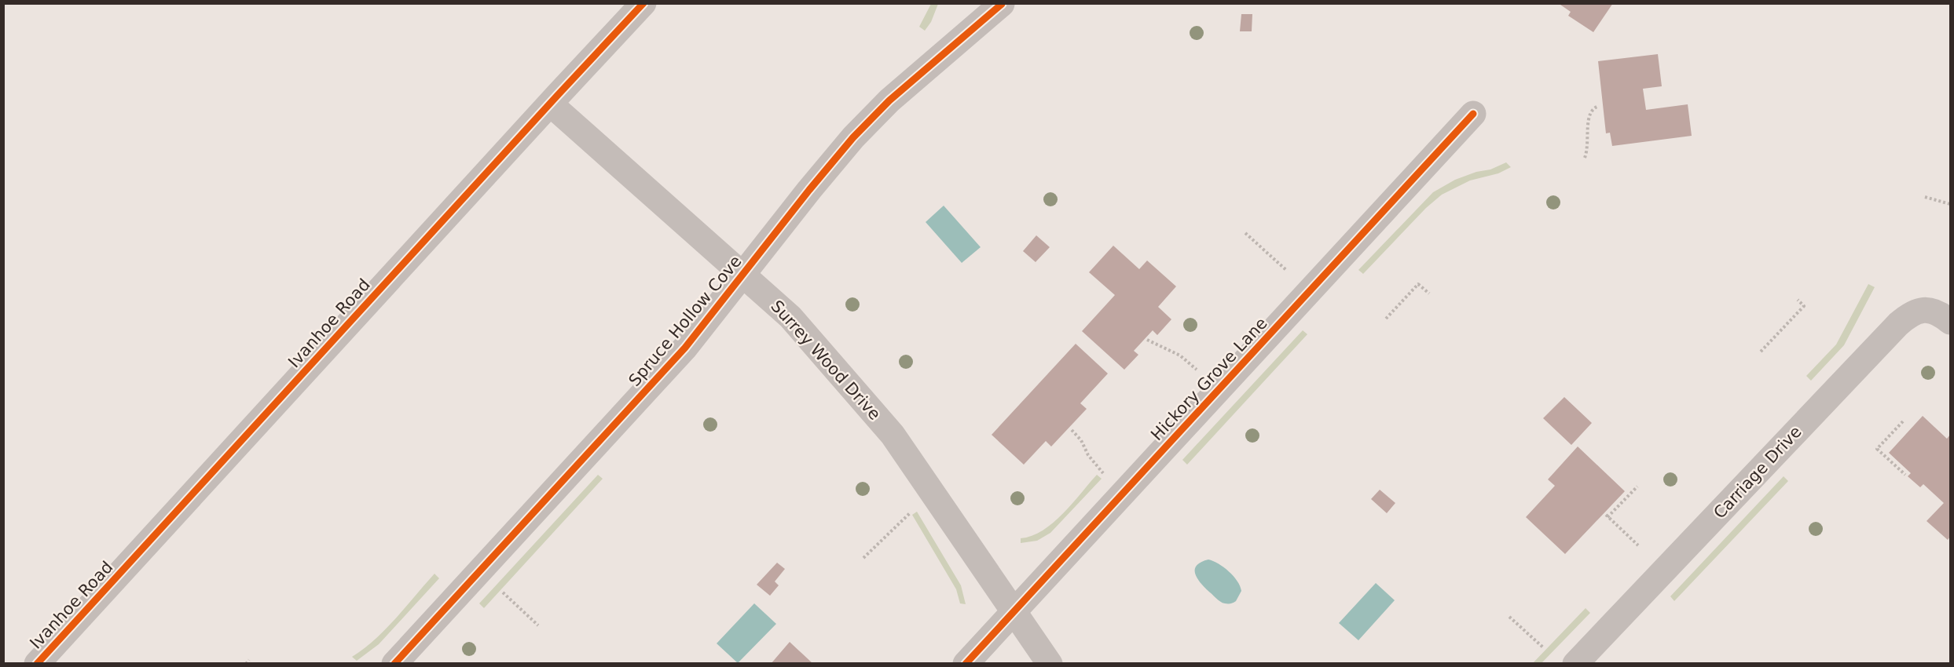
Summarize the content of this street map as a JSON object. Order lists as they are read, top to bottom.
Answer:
{
  "streets": {
    "street": [
      "Spruce Hollow Cove",
      "Ivanhoe Road",
      "Surrey Wood Drive",
      "Hickory Grove Lane",
      "Carriage Drive"
    ]
  },
  "crossings": [
    ["Spruce Hollow Cove", "Surrey Wood Drive"],
    ["Ivanhoe Road", "Surrey Wood Drive"],
    ["Surrey Wood Drive", "Hickory Grove Lane"]
  ]
}
